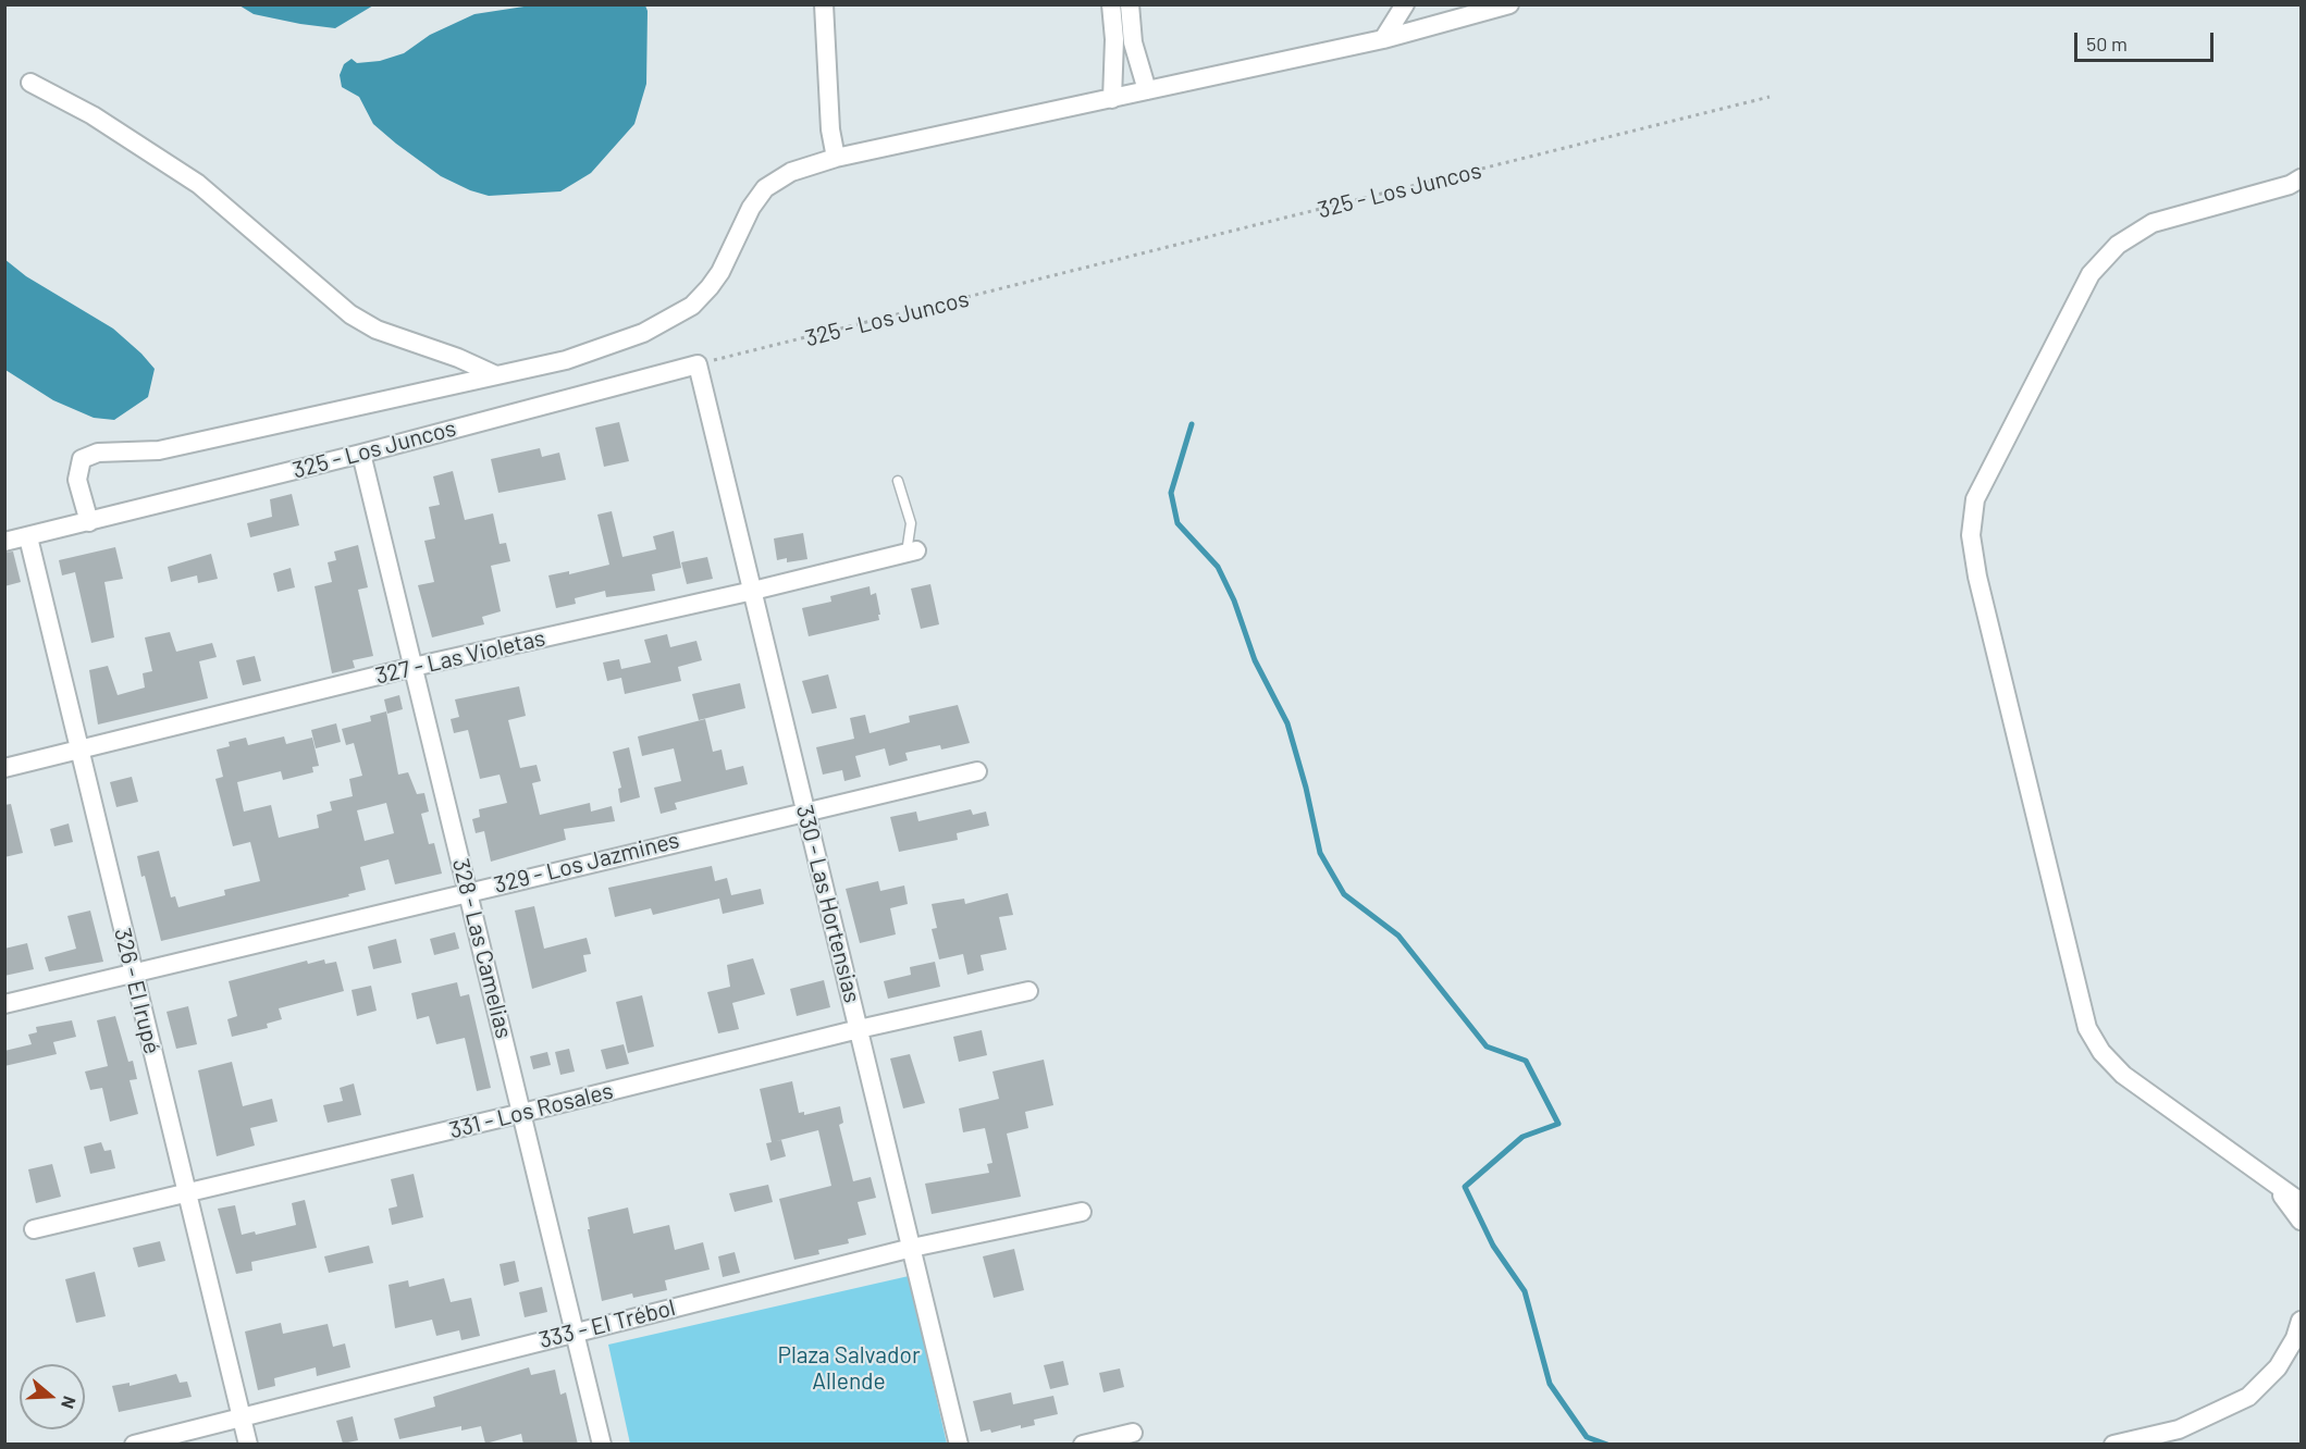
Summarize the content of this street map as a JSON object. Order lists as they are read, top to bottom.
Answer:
{
  "streets": {
    "street": [
      "325 - Los Juncos",
      "327 - Las Violetas",
      "329 - Los Jazmines",
      "330 - Las Hortensias",
      "328 - Las Camelias",
      "326 - El Irupé",
      "331 - Los Rosales",
      "333 - El Trébol"
    ]
  },
  "crossings": [
    ["325 - Los Juncos", "330 - Las Hortensias"],
    ["325 - Los Juncos", "328 - Las Camelias"],
    ["325 - Los Juncos", "326 - El Irupé"],
    ["327 - Las Violetas", "330 - Las Hortensias"],
    ["327 - Las Violetas", "328 - Las Camelias"],
    ["327 - Las Violetas", "326 - El Irupé"],
    ["329 - Los Jazmines", "330 - Las Hortensias"],
    ["329 - Los Jazmines", "328 - Las Camelias"],
    ["329 - Los Jazmines", "326 - El Irupé"],
    ["330 - Las Hortensias", "331 - Los Rosales"],
    ["330 - Las Hortensias", "333 - El Trébol"],
    ["328 - Las Camelias", "331 - Los Rosales"],
    ["328 - Las Camelias", "333 - El Trébol"],
    ["326 - El Irupé", "331 - Los Rosales"],
    ["326 - El Irupé", "333 - El Trébol"]
  ],
  "parks": ["Plaza Salvador Allende"],
  "scale_bar": "50 m",
  "north": "right"
}
